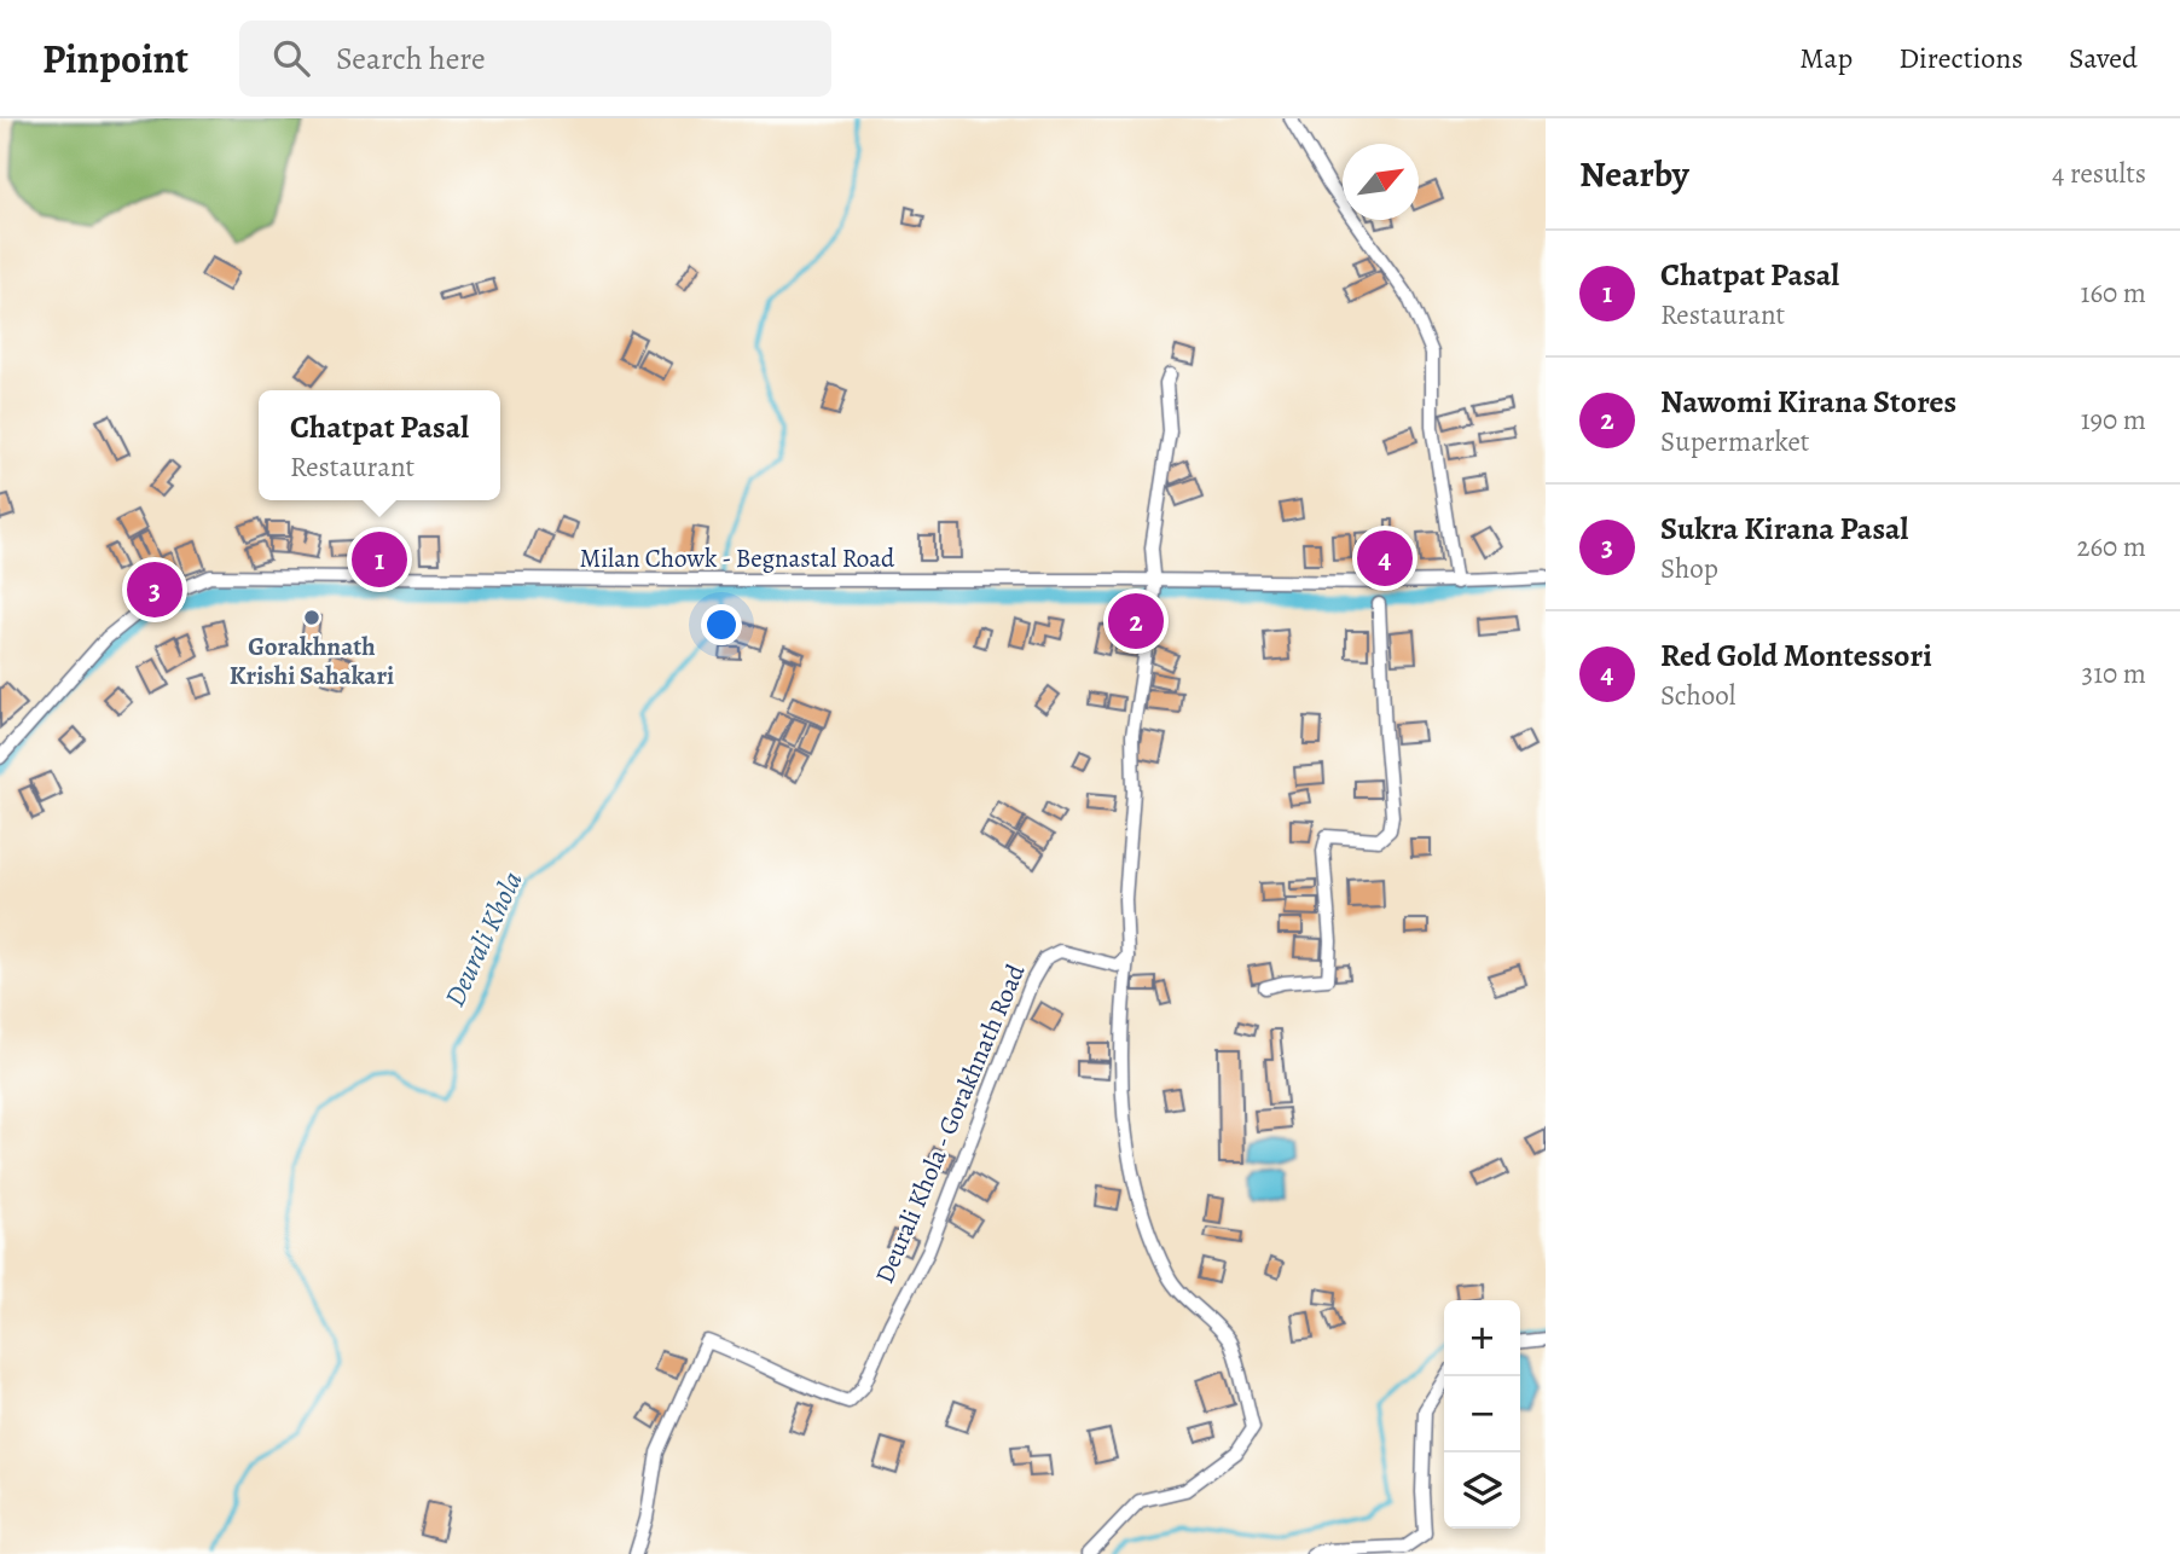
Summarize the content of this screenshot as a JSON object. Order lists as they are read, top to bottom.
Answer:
{
  "streets": {
    "street": ["Milan Chowk - Begnastal Road", "Deurali Khola - Gorakhnath Road"]
  },
  "water": ["Deurali Khola"],
  "places": ["Gorakhnath Krishi Sahakari"],
  "north": "top right",
  "page": {
    "header": "Pinpoint",
    "search": "Search here",
    "nav": ["Map", "Directions", "Saved"],
    "heading": ["Nearby", "4 results"],
    "list": [
      {
        "mark": "1",
        "name": "Chatpat Pasal",
        "note": "Restaurant",
        "value": "160 m"
      },
      {
        "mark": "2",
        "name": "Nawomi Kirana Stores",
        "note": "Supermarket",
        "value": "190 m"
      },
      {
        "mark": "3",
        "name": "Sukra Kirana Pasal",
        "note": "Shop",
        "value": "260 m"
      },
      {
        "mark": "4",
        "name": "Red Gold Montessori",
        "note": "School",
        "value": "310 m"
      }
    ],
    "popup": ["Chatpat Pasal", "Restaurant"],
    "pins": [
      "4",
      "1",
      "3",
      "2"
    ],
    "map_buttons": ["+", "−"]
  }
}
